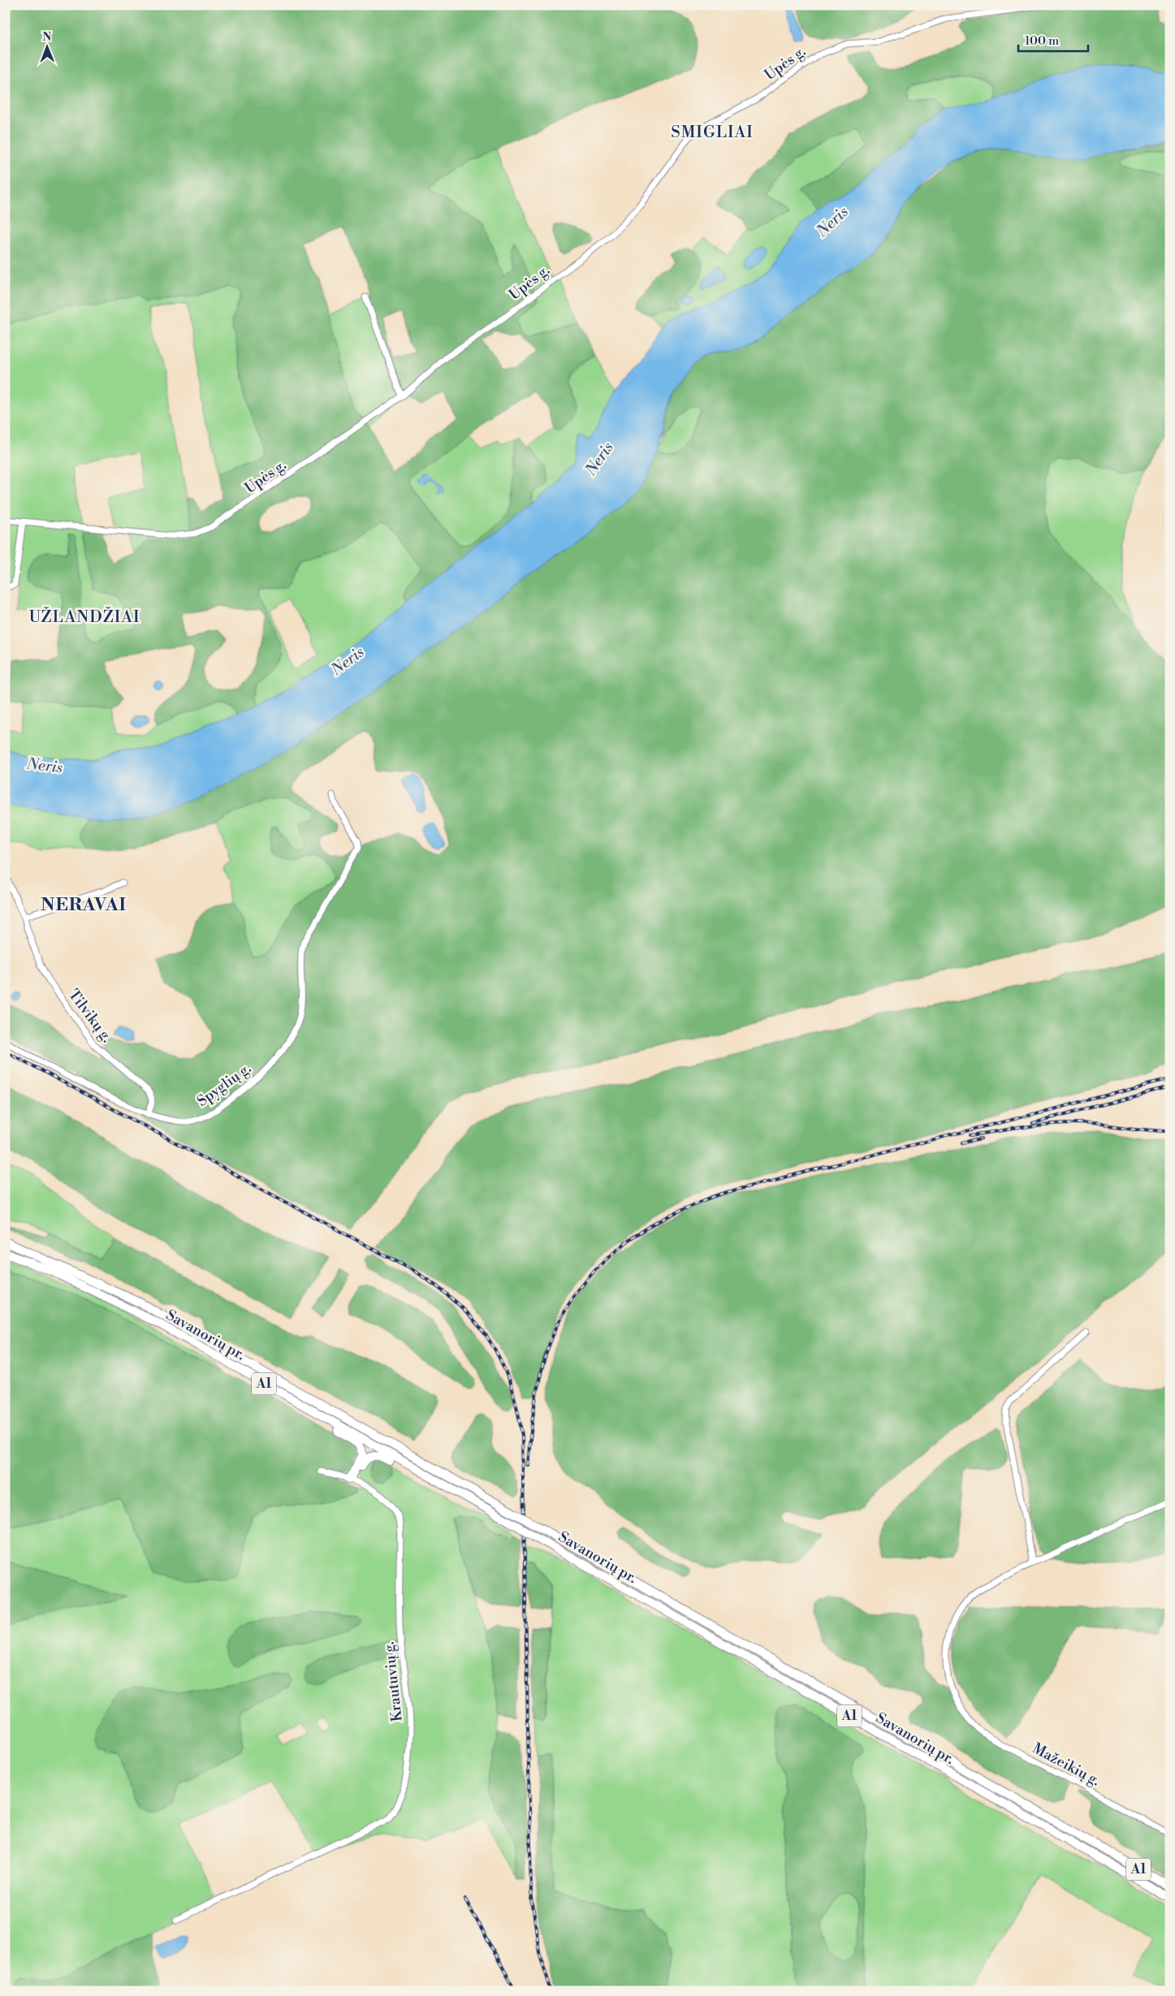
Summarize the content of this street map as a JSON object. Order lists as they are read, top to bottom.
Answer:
{
  "streets": {
    "highway": ["Savanorių pr.", "A1"],
    "street": [
      "Upės g.",
      "Tilvikų g.",
      "Spyglių g.",
      "Krautuvių g.",
      "Mažeikių g."
    ]
  },
  "crossings": [
    ["Tilvikų g.", "Spyglių g."]
  ],
  "districts": ["SMIGLIAI", "UŽLANDŽIAI", "NERAVAI"],
  "water": ["Neris"],
  "scale_bar": "100 m",
  "north": "top"
}
